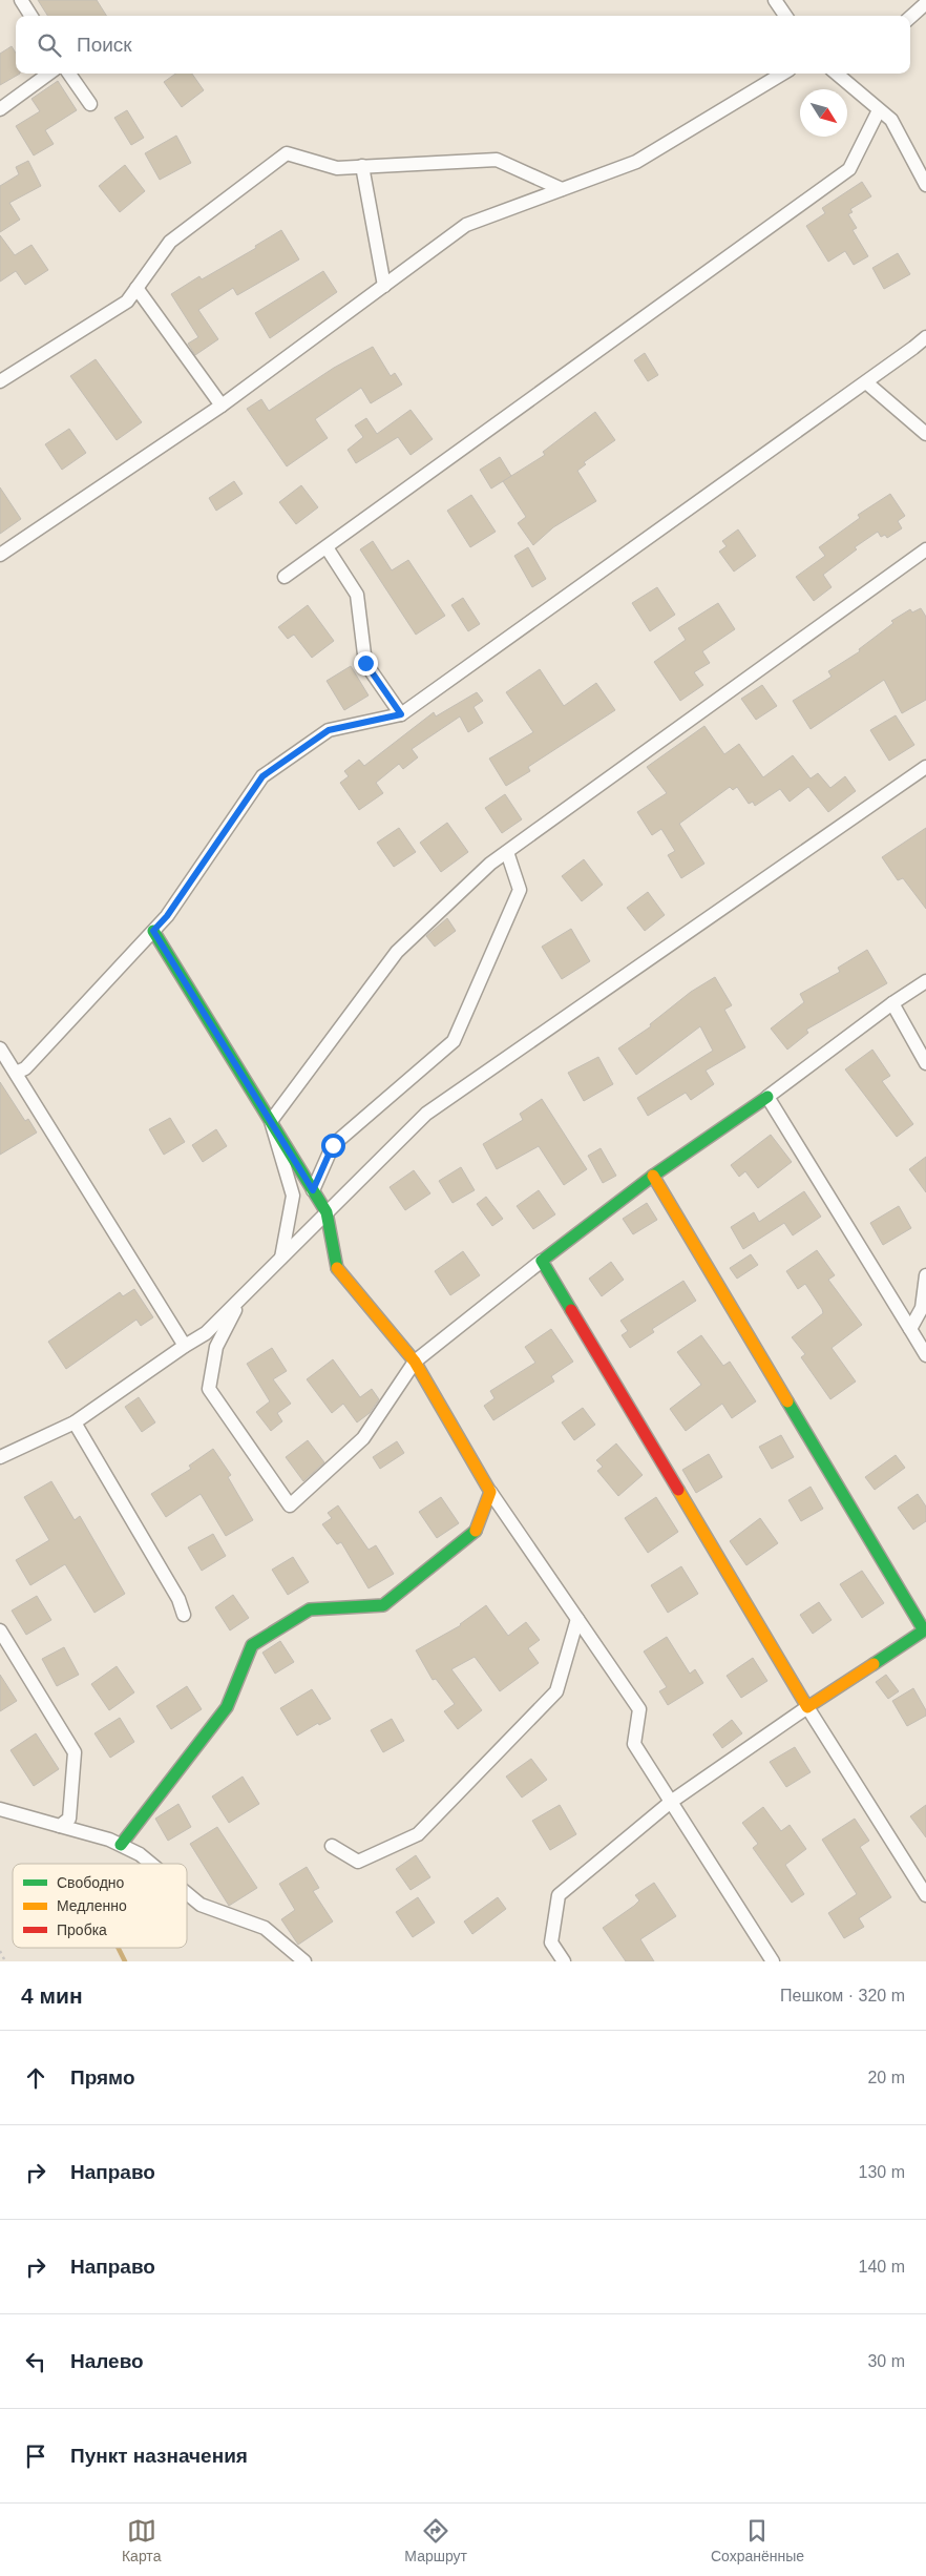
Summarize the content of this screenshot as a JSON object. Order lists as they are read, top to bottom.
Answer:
{
  "legend": ["Свободно", "Медленно", "Пробка"],
  "north": "bottom right",
  "page": {
    "search": "Поиск",
    "heading": ["4 мин", "Пешком · 320 m"],
    "list": [
      ["Прямо", "20 m"],
      ["Направо", "130 m"],
      ["Направо", "140 m"],
      ["Налево", "30 m"],
      "Пункт назначения"
    ],
    "nav": ["Карта", "Маршрут", "Сохранённые"]
  }
}
